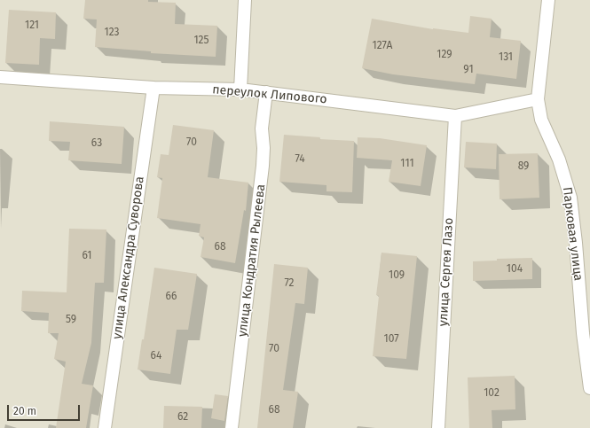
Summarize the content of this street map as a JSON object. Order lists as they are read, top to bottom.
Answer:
{
  "streets": {
    "lane": [
      "переулок Липового",
      "Парковая улица",
      "улица Александра Суворова",
      "улица Кондратия Рылеева",
      "улица Сергея Лазо"
    ]
  },
  "crossings": [
    ["переулок Липового", "Парковая улица"],
    ["переулок Липового", "улица Александра Суворова"],
    ["переулок Липового", "улица Кондратия Рылеева"],
    ["переулок Липового", "улица Сергея Лазо"]
  ],
  "house_numbers": [
    "121",
    "123",
    "125",
    "127А",
    "129",
    "131",
    "91",
    "70",
    "63",
    "74",
    "111",
    "89",
    "68",
    "61",
    "104",
    "109",
    "72",
    "66",
    "59",
    "107",
    "70",
    "64",
    "102",
    "68",
    "62"
  ],
  "scale_bar": "20 m"
}
